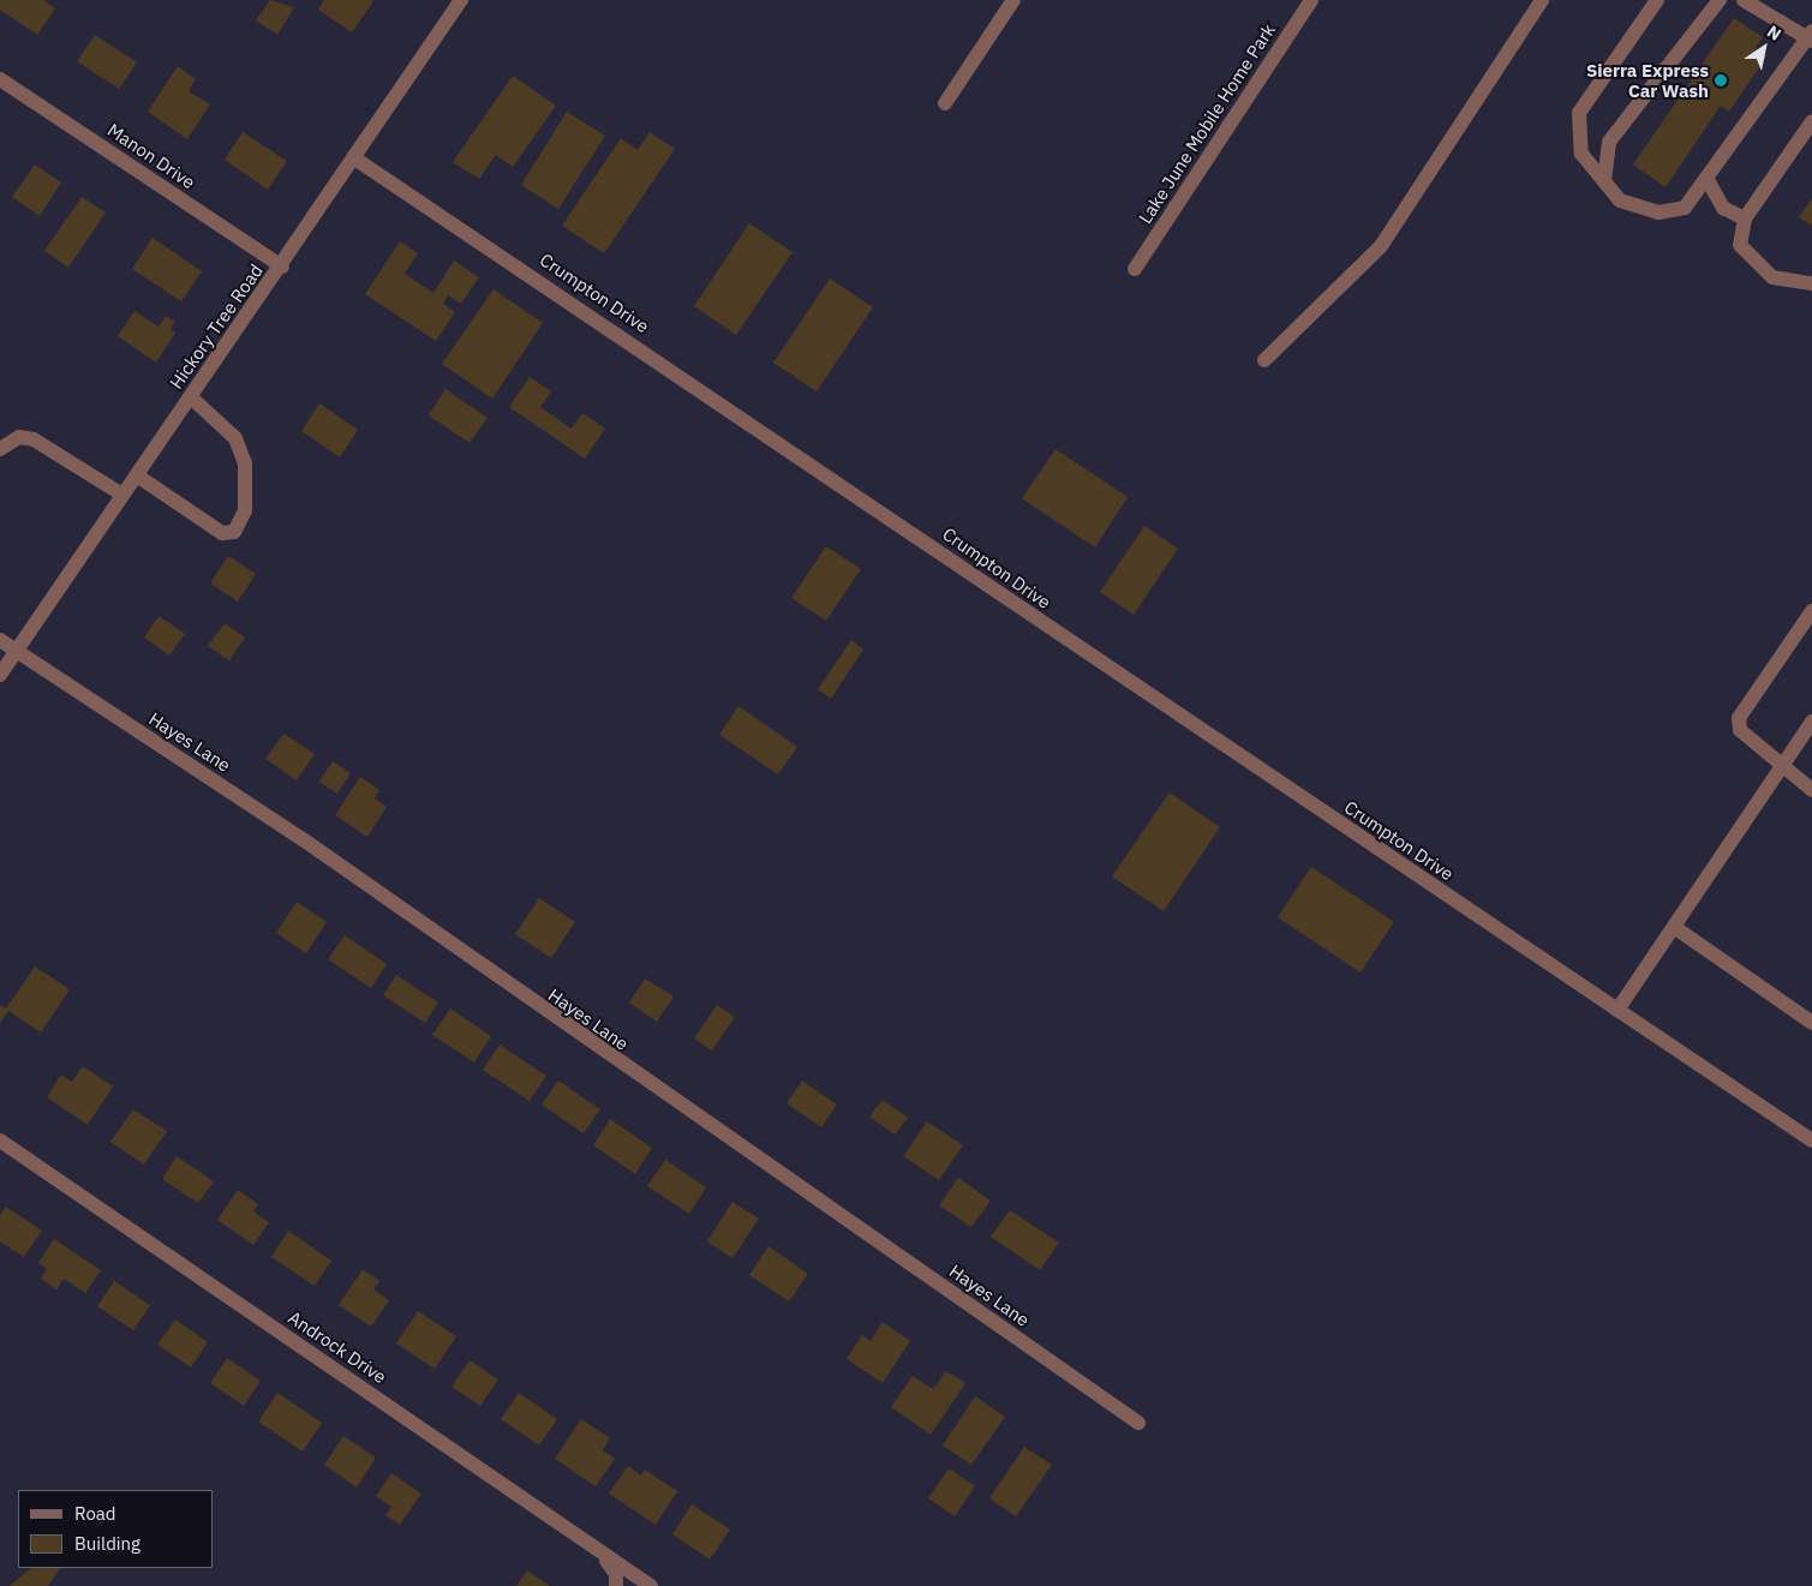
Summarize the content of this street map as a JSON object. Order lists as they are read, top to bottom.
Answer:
{
  "streets": {
    "street": [
      "Lake June Mobile Home Park",
      "Manon Drive",
      "Crumpton Drive",
      "Hickory Tree Road",
      "Hayes Lane",
      "Androck Drive"
    ]
  },
  "crossings": [
    ["Manon Drive", "Hickory Tree Road"],
    ["Crumpton Drive", "Hickory Tree Road"],
    ["Hickory Tree Road", "Hayes Lane"]
  ],
  "places": ["Sierra Express Car Wash"],
  "legend": ["Road", "Building"],
  "north": "top right"
}
